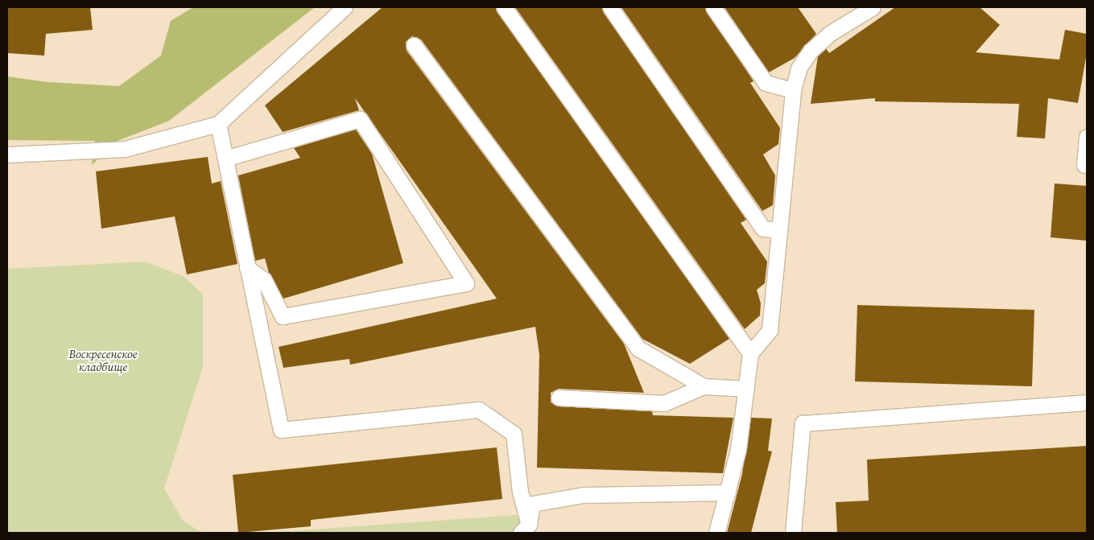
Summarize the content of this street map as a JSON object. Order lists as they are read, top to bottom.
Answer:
{
  "parks": ["Воскресенское кладбище"]
}
